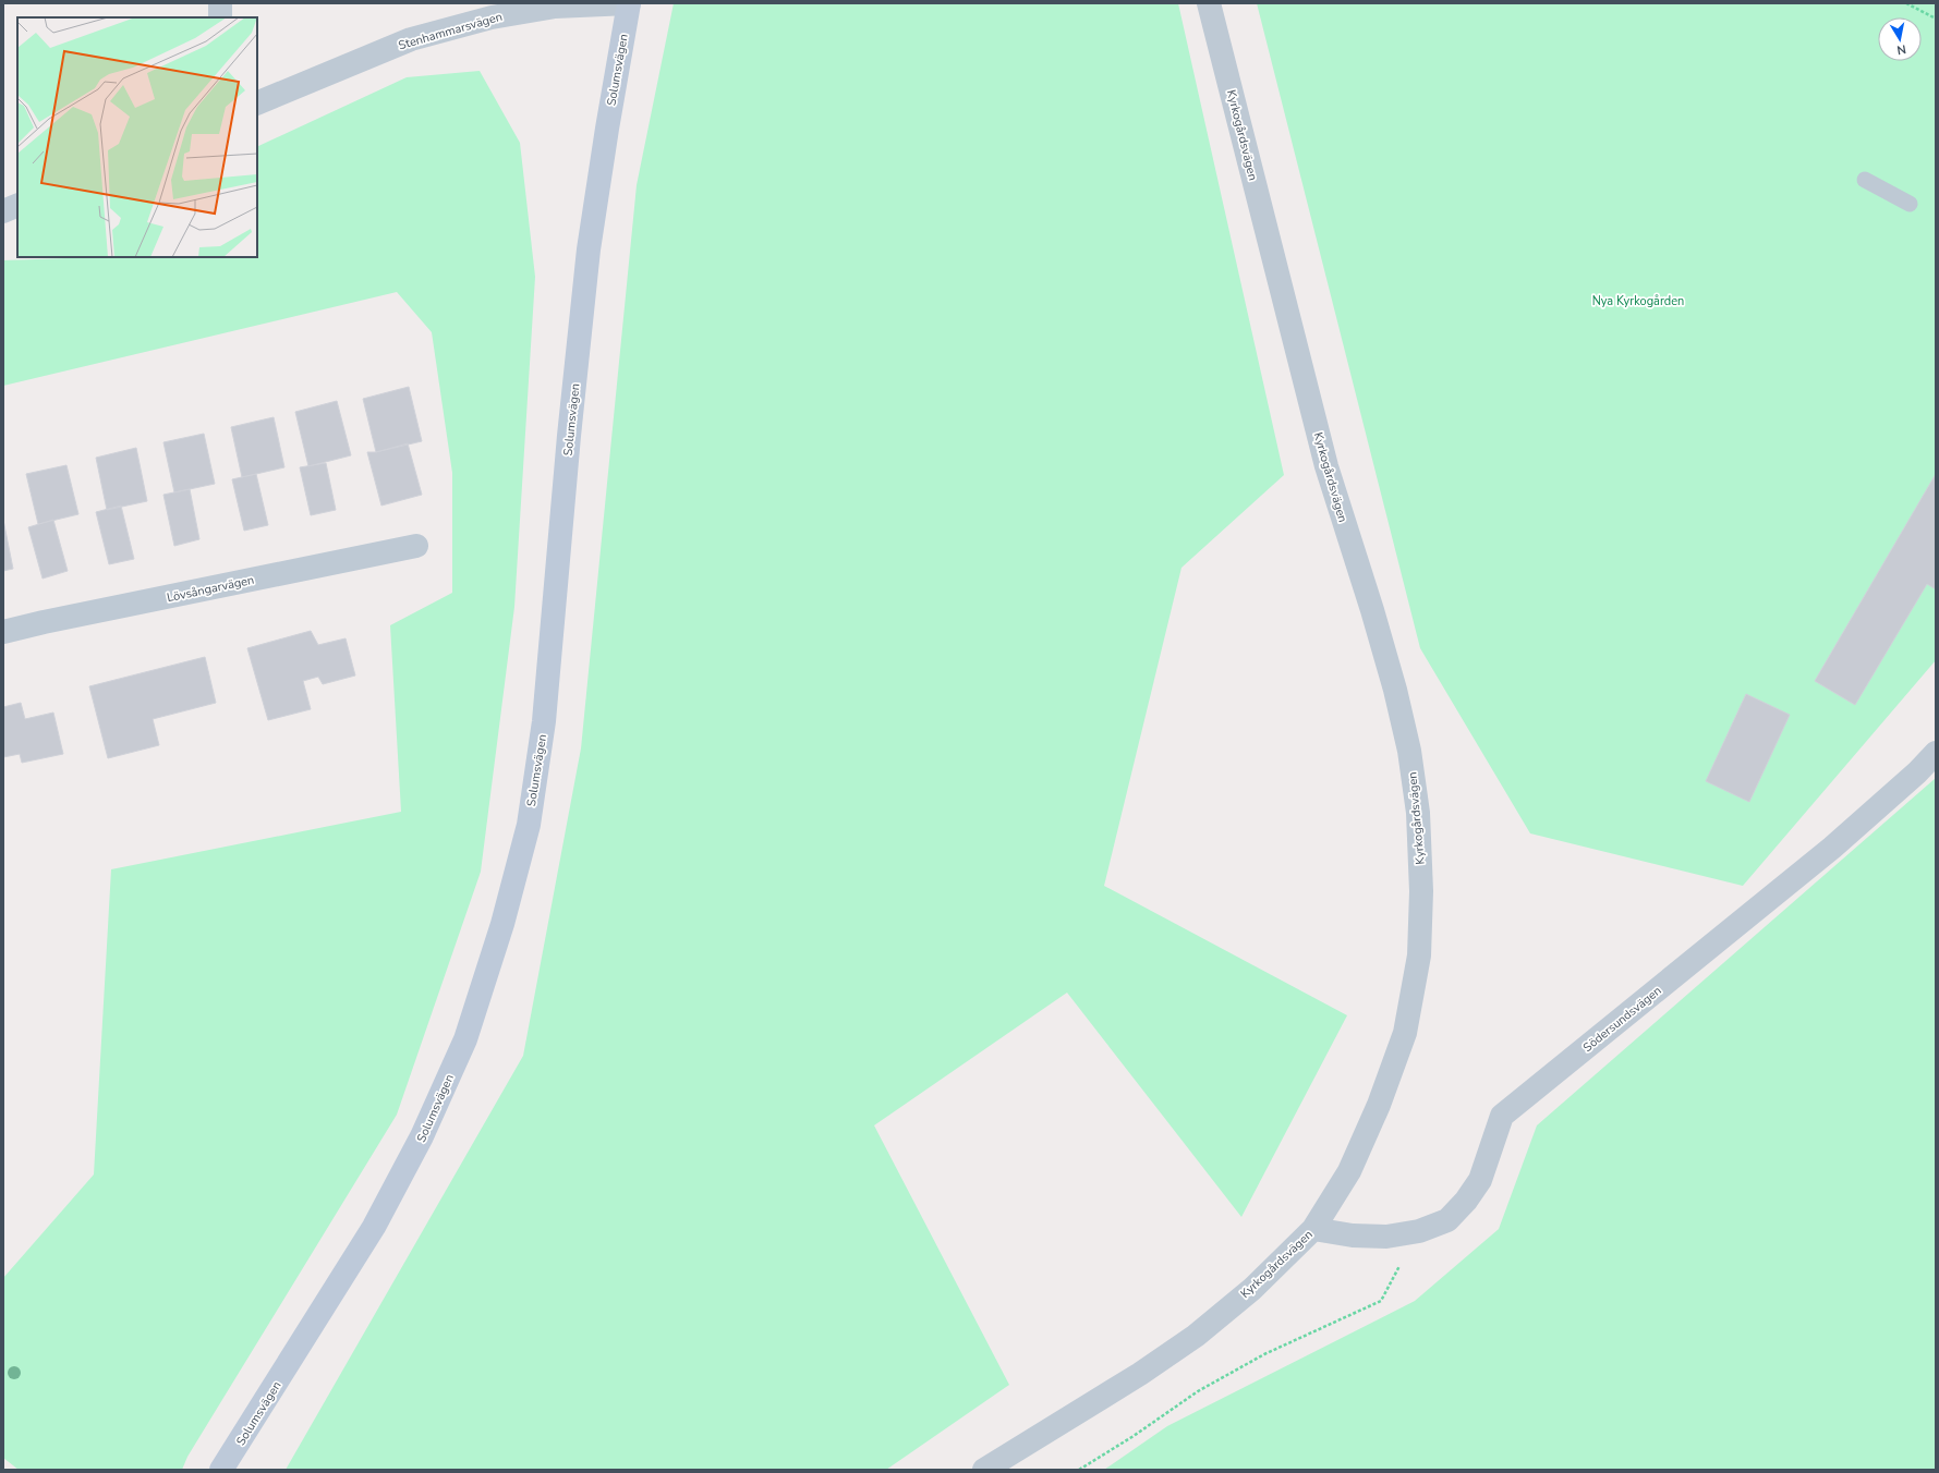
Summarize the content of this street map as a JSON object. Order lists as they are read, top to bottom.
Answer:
{
  "streets": {
    "main road": ["Solumsvägen"],
    "street": [
      "Stenhammarsvägen",
      "Kyrkogårdsvägen",
      "Lövsångarvägen",
      "Södersundsvägen"
    ]
  },
  "crossings": [
    ["Stenhammarsvägen", "Solumsvägen"],
    ["Kyrkogårdsvägen", "Södersundsvägen"]
  ],
  "parks": ["Nya Kyrkogården"],
  "north": "bottom"
}
